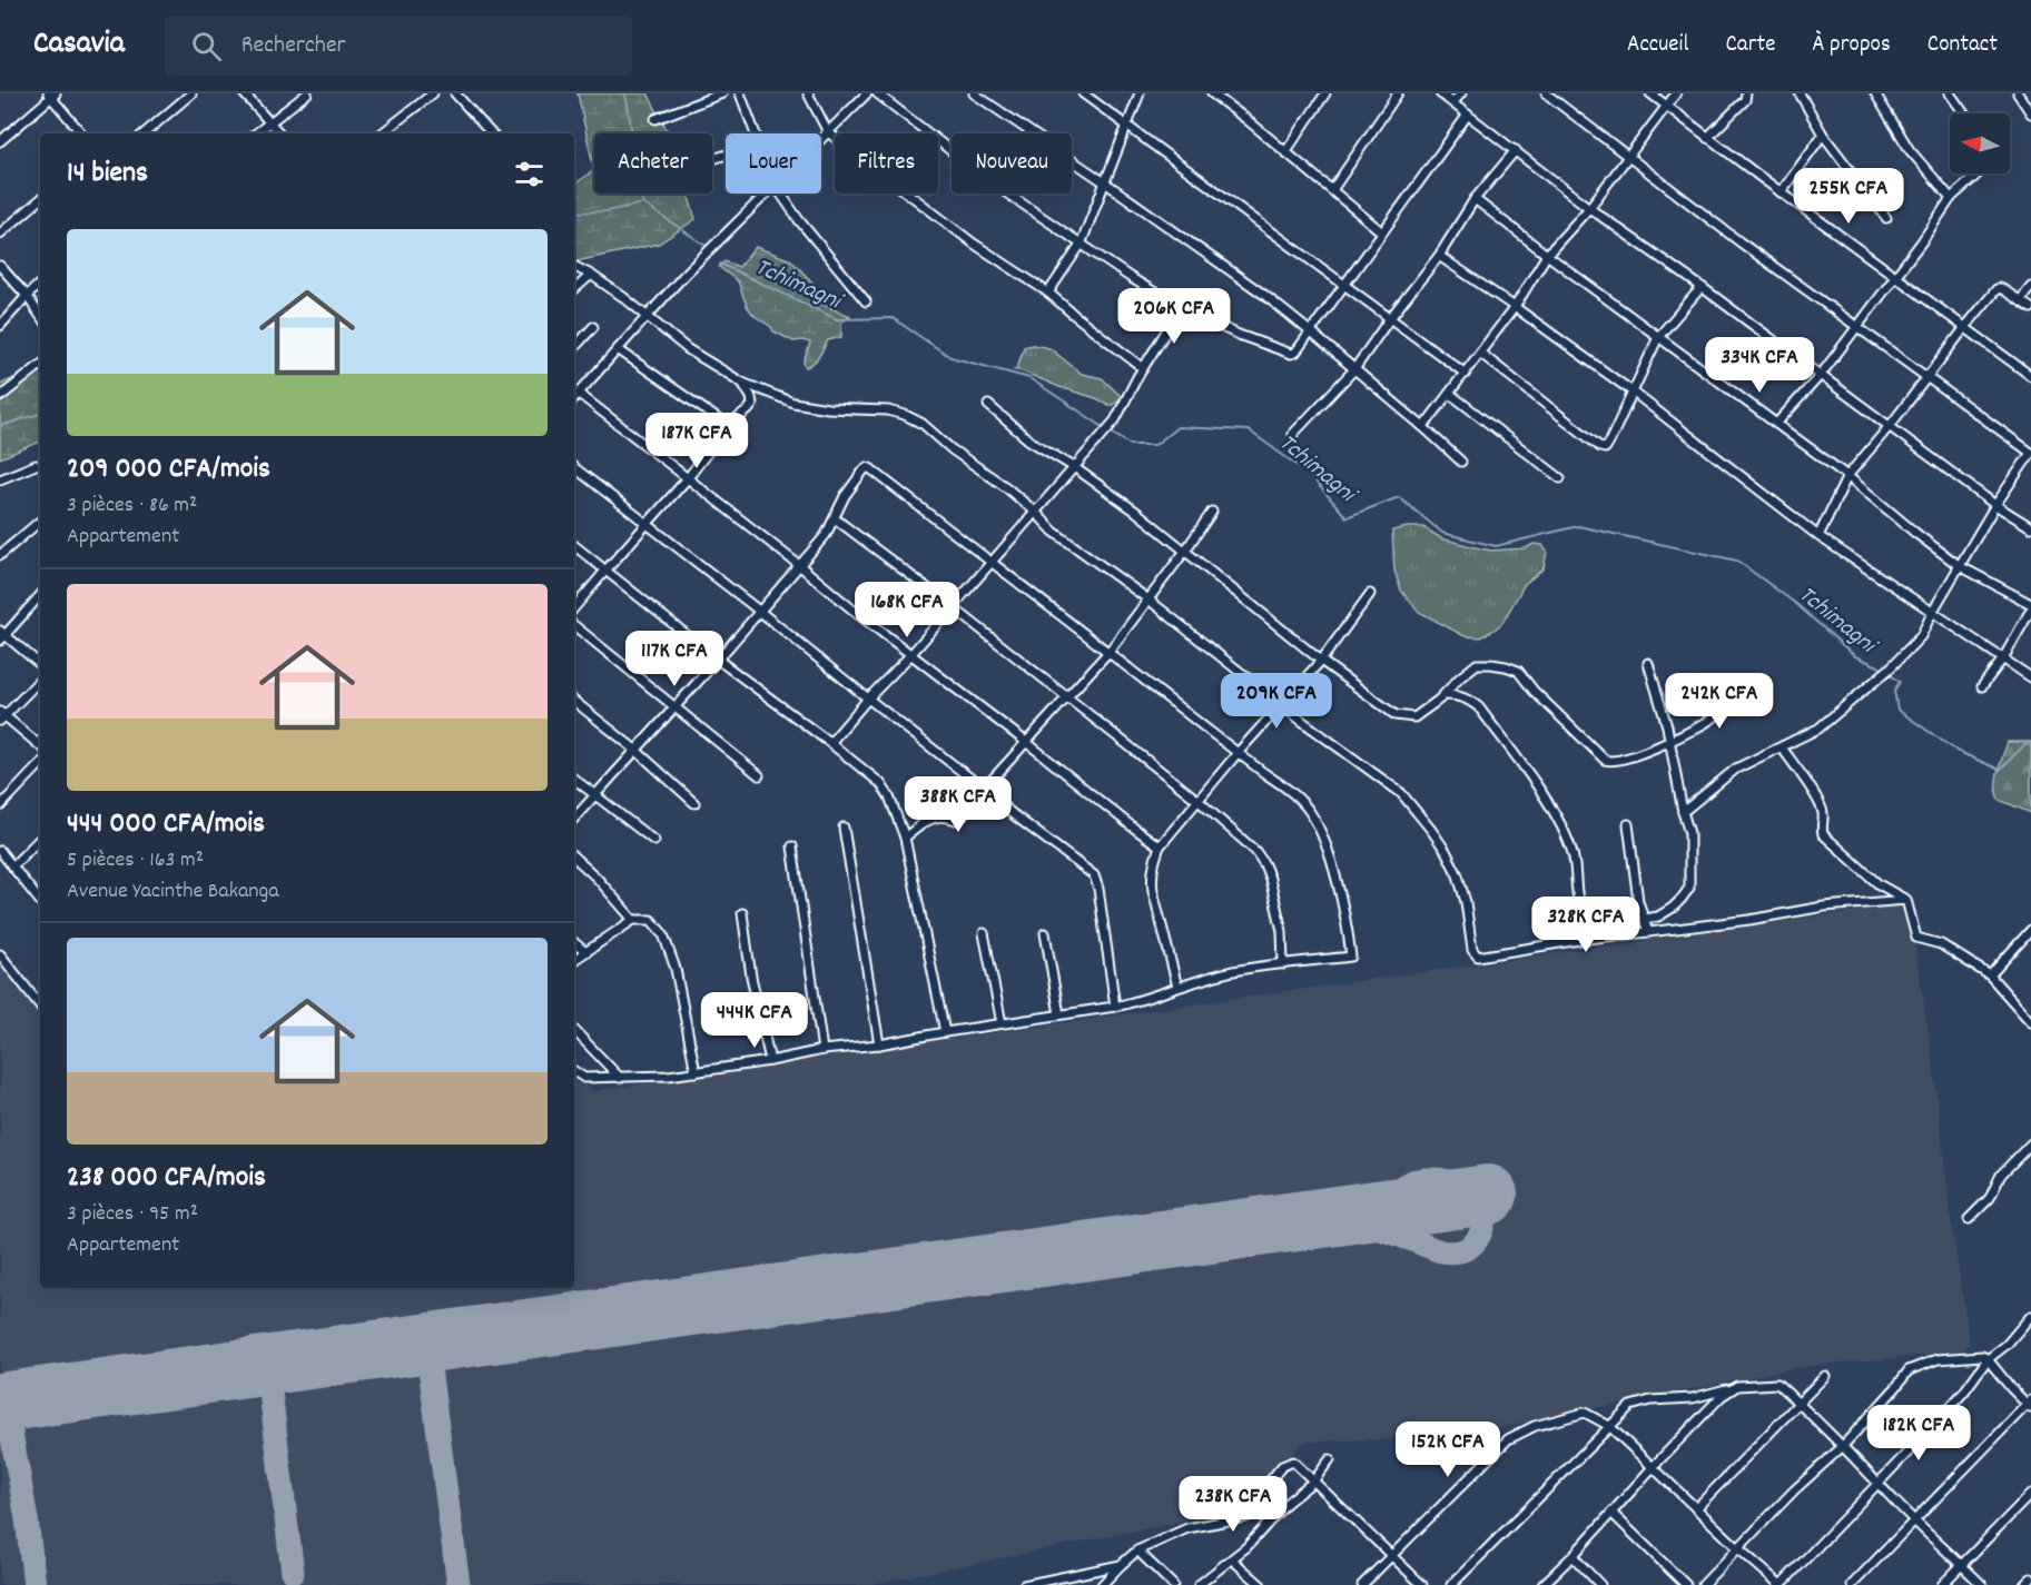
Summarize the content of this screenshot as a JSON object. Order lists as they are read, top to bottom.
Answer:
{
  "water": ["Tchimagni"],
  "north": "left",
  "page": {
    "header": "Casavia",
    "search": "Rechercher",
    "nav": [
      "Accueil",
      "Carte",
      "À propos",
      "Contact"
    ],
    "chip": [
      "Acheter",
      "Louer",
      "Filtres",
      "Nouveau"
    ],
    "heading": "14 biens",
    "price": [
      "255K CFA",
      "206K CFA",
      "334K CFA",
      "187K CFA",
      "168K CFA",
      "117K CFA",
      "209K CFA",
      "242K CFA",
      "388K CFA",
      "328K CFA",
      "444K CFA",
      "182K CFA",
      "152K CFA",
      "238K CFA"
    ],
    "list": [
      {
        "name": "209 000 CFA/mois",
        "note": "3 pièces · 86 m² · Appartement"
      },
      {
        "name": "444 000 CFA/mois",
        "note": "5 pièces · 163 m² · Avenue Yacinthe Bakanga"
      },
      {
        "name": "238 000 CFA/mois",
        "note": "3 pièces · 95 m² · Appartement"
      }
    ]
  }
}
